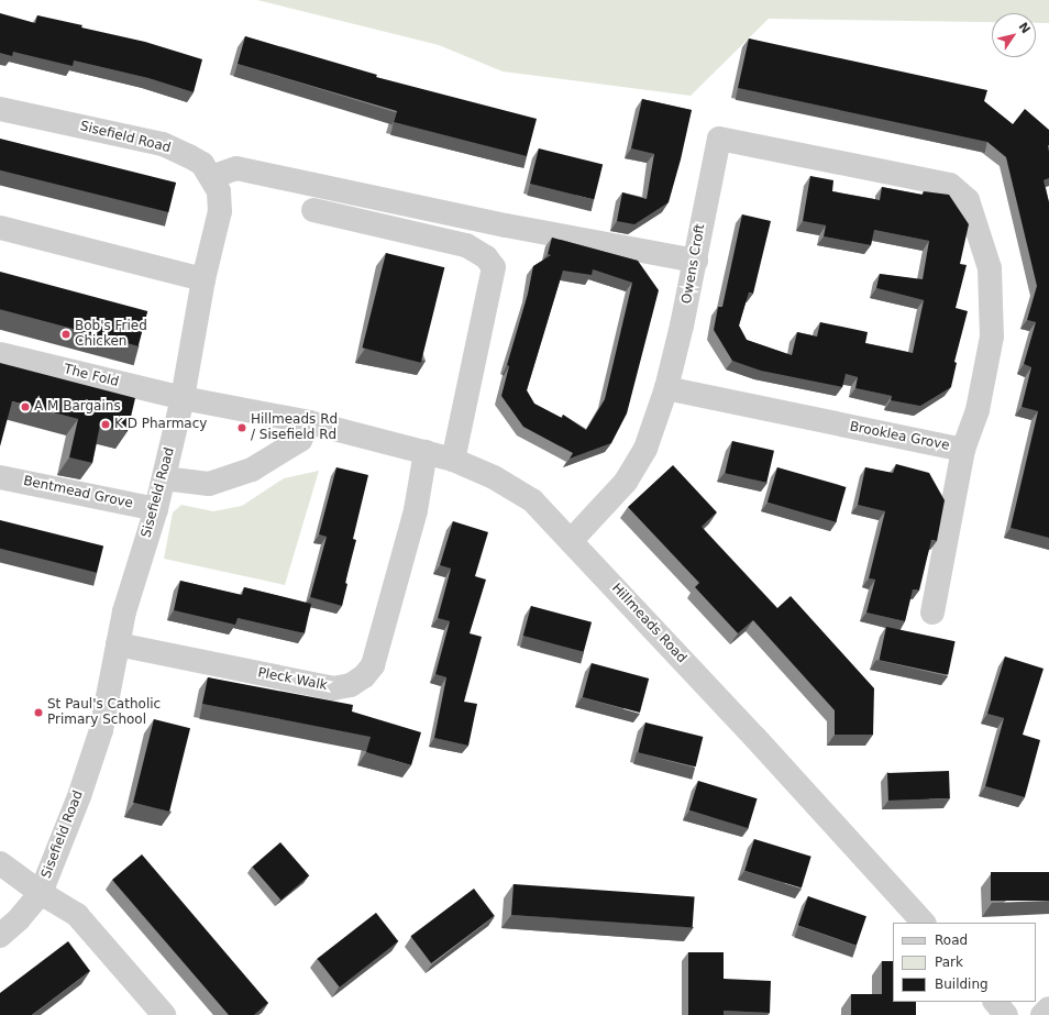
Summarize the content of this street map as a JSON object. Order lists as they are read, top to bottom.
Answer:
{
  "streets": {
    "street": [
      "Sisefield Road",
      "Owens Croft",
      "The Fold",
      "Brooklea Grove",
      "Bentmead Grove",
      "Hillmeads Road",
      "Pleck Walk"
    ]
  },
  "crossings": [
    ["Sisefield Road", "The Fold"],
    ["Sisefield Road", "Bentmead Grove"],
    ["Sisefield Road", "Hillmeads Road"],
    ["Sisefield Road", "Pleck Walk"],
    ["Owens Croft", "Brooklea Grove"],
    ["Owens Croft", "Hillmeads Road"],
    ["The Fold", "Hillmeads Road"],
    ["Hillmeads Road", "Pleck Walk"]
  ],
  "places": [
    "Bob's Fried Chicken",
    "A M Bargains",
    "K D Pharmacy",
    "Hillmeads Rd / Sisefield Rd",
    "St Paul's Catholic Primary School"
  ],
  "legend": ["Road", "Park", "Building"],
  "north": "top right"
}
